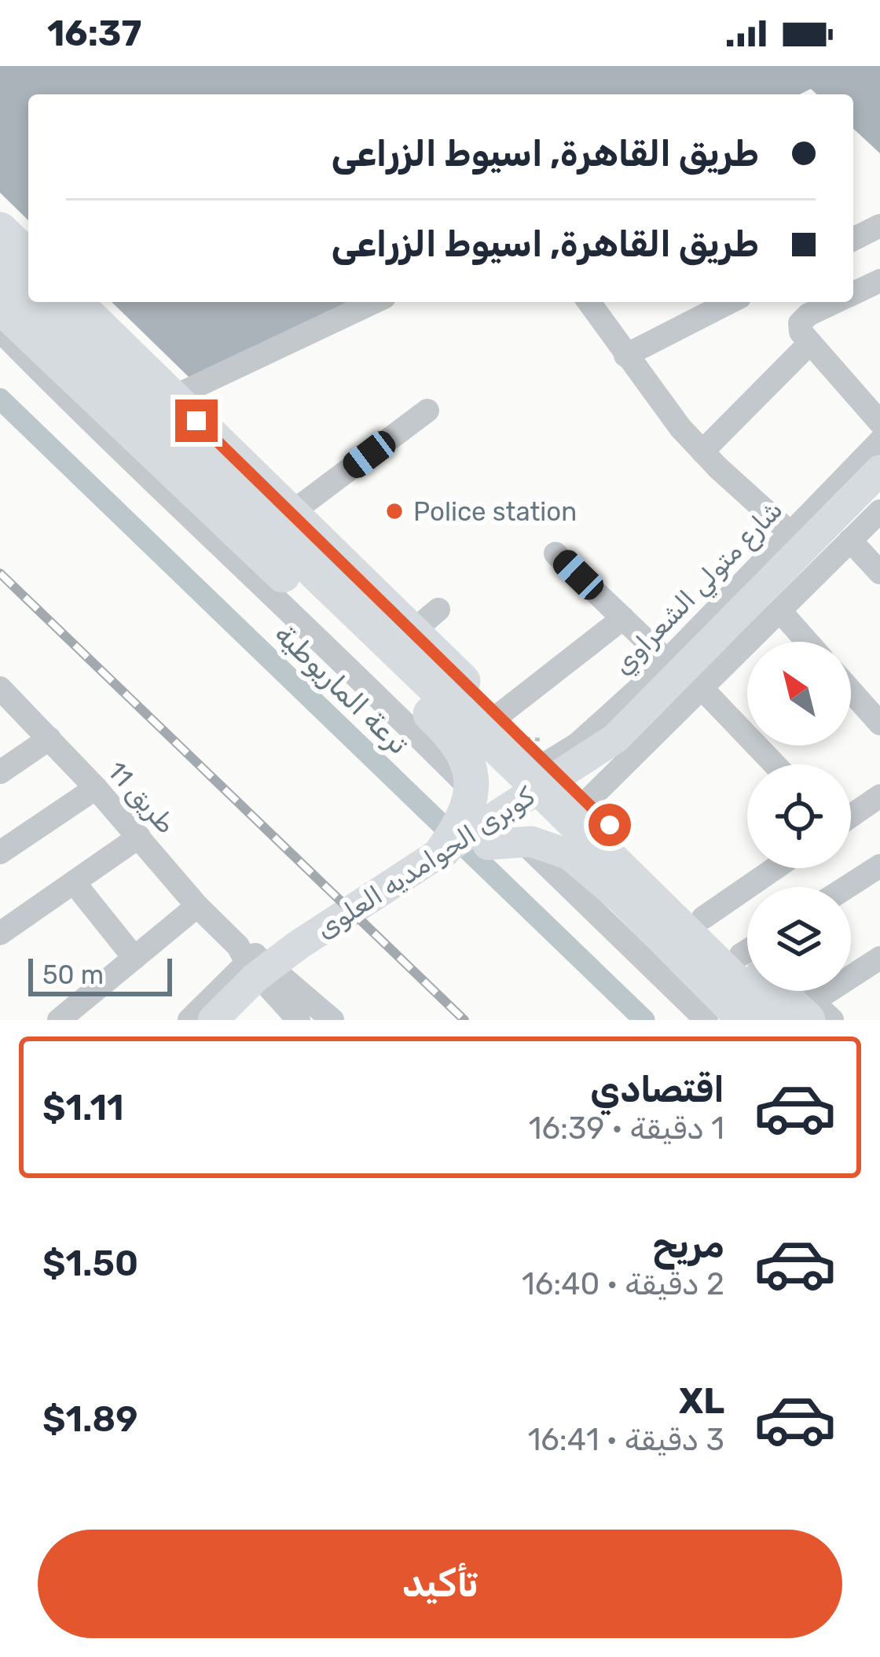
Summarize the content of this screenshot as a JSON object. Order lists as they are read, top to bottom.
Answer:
{
  "streets": {
    "main road": ["كوبرى الحوامديه العلوى"],
    "street": ["شارع متولي الشعراوي", "طريق 11"]
  },
  "water": ["ترعة الماريوطية"],
  "places": ["Police station"],
  "scale_bar": "50 m",
  "north": "top left",
  "page": {
    "status": "16:37",
    "banner": ["طريق القاهرة, اسيوط الزراعى", "طريق القاهرة, اسيوط الزراعى"],
    "scale": "50 m",
    "list": [
      {
        "name": "اقتصادي",
        "note": "1 دقيقة · 16:39",
        "value": "$1.11"
      },
      {
        "name": "مريح",
        "note": "2 دقيقة · 16:40",
        "value": "$1.50"
      },
      {
        "name": "XL",
        "note": "3 دقيقة · 16:41",
        "value": "$1.89"
      }
    ],
    "buttons": "تأكيد"
  }
}
